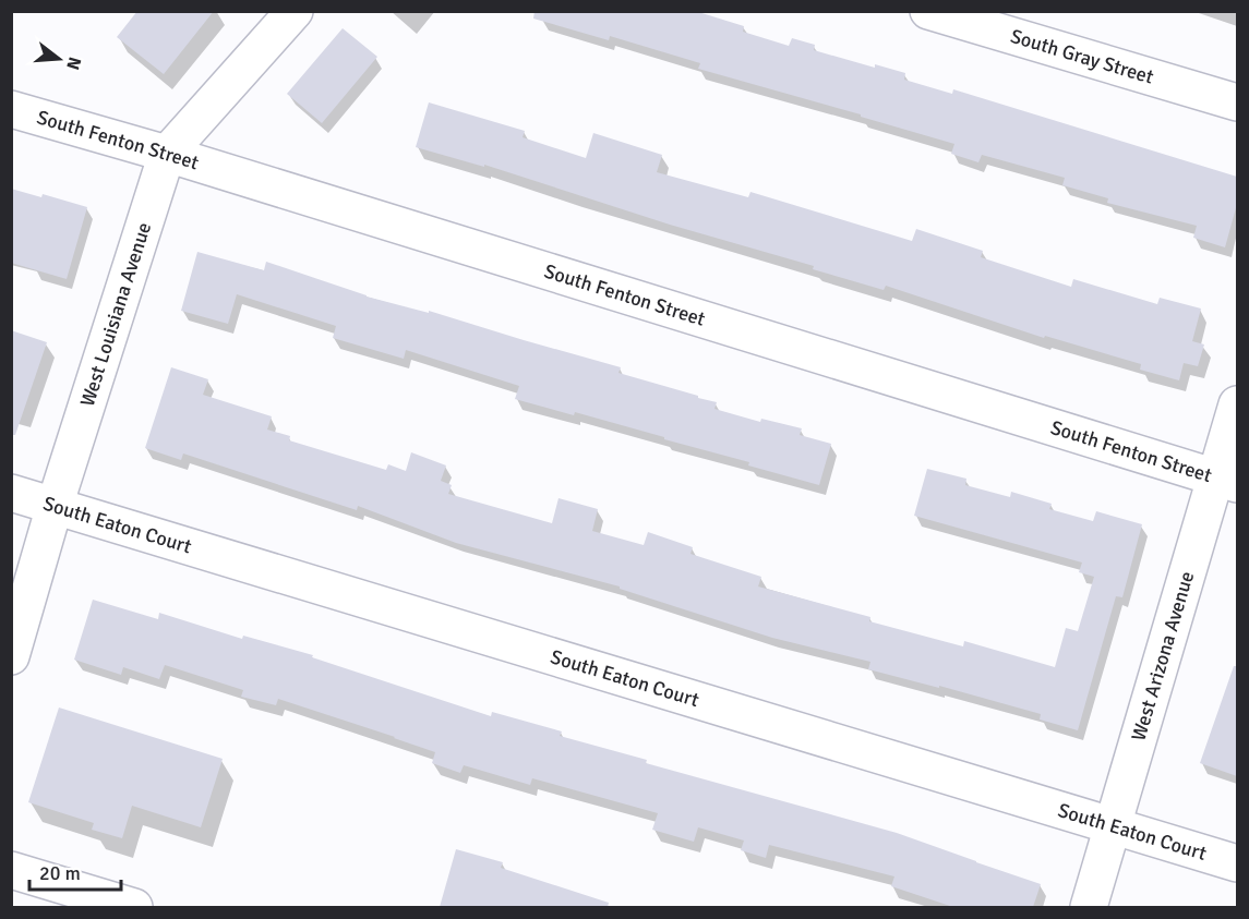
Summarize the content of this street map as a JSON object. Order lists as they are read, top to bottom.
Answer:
{
  "streets": {
    "street": [
      "South Gray Street",
      "South Fenton Street",
      "West Louisiana Avenue",
      "South Eaton Court",
      "West Arizona Avenue"
    ]
  },
  "crossings": [
    ["South Fenton Street", "West Louisiana Avenue"],
    ["South Fenton Street", "West Arizona Avenue"],
    ["West Louisiana Avenue", "South Eaton Court"],
    ["South Eaton Court", "West Arizona Avenue"]
  ],
  "scale_bar": "20 m",
  "north": "right"
}
